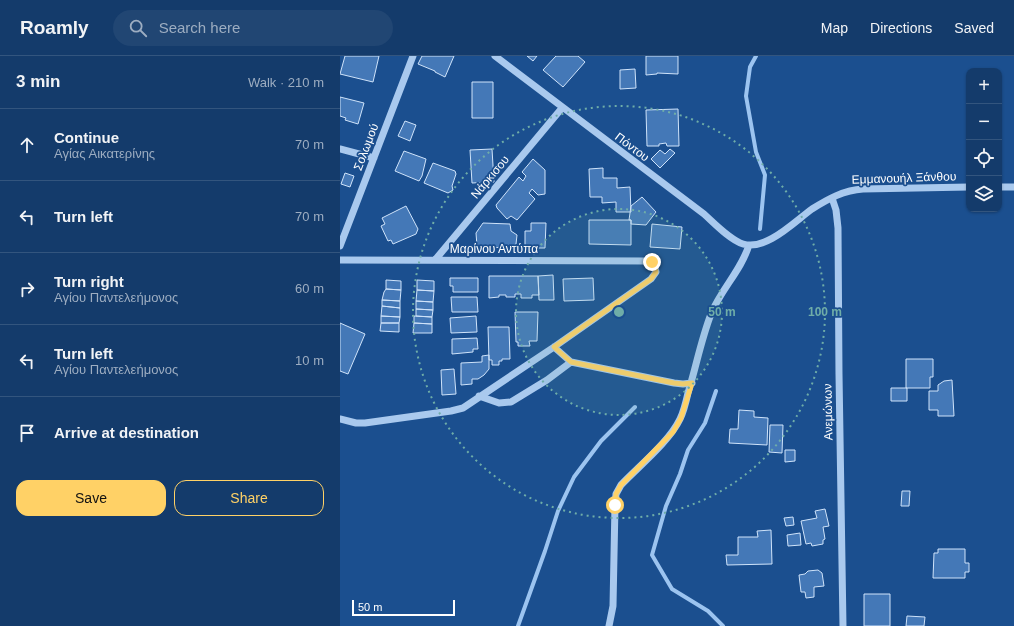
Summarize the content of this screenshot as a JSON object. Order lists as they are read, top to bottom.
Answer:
{
  "streets": {
    "street": [
      "Σολωμού",
      "Πόντου",
      "Νάρκισου",
      "Εμμανουήλ Ξάνθου",
      "Μαρίνου Αντύπα",
      "Ανεμώνων"
    ]
  },
  "crossings": [
    ["Πόντου", "Νάρκισου"],
    ["Πόντου", "Εμμανουήλ Ξάνθου"],
    ["Νάρκισου", "Μαρίνου Αντύπα"],
    ["Εμμανουήλ Ξάνθου", "Ανεμώνων"]
  ],
  "scale_bar": "50 m",
  "page": {
    "header": "Roamly",
    "search": "Search here",
    "nav": ["Map", "Directions", "Saved"],
    "heading": ["3 min", "Walk · 210 m"],
    "map_buttons": ["+", "−"],
    "list": [
      ["Continue", "Αγίας Αικατερίνης", "70 m"],
      ["Turn left", "70 m"],
      ["Turn right", "Αγίου Παντελεήμονος", "60 m"],
      ["Turn left", "Αγίου Παντελεήμονος", "10 m"],
      "Arrive at destination"
    ],
    "buttons": ["Save", "Share"],
    "scale": "50 m"
  },
  "rings": ["50 m", "100 m"]
}
